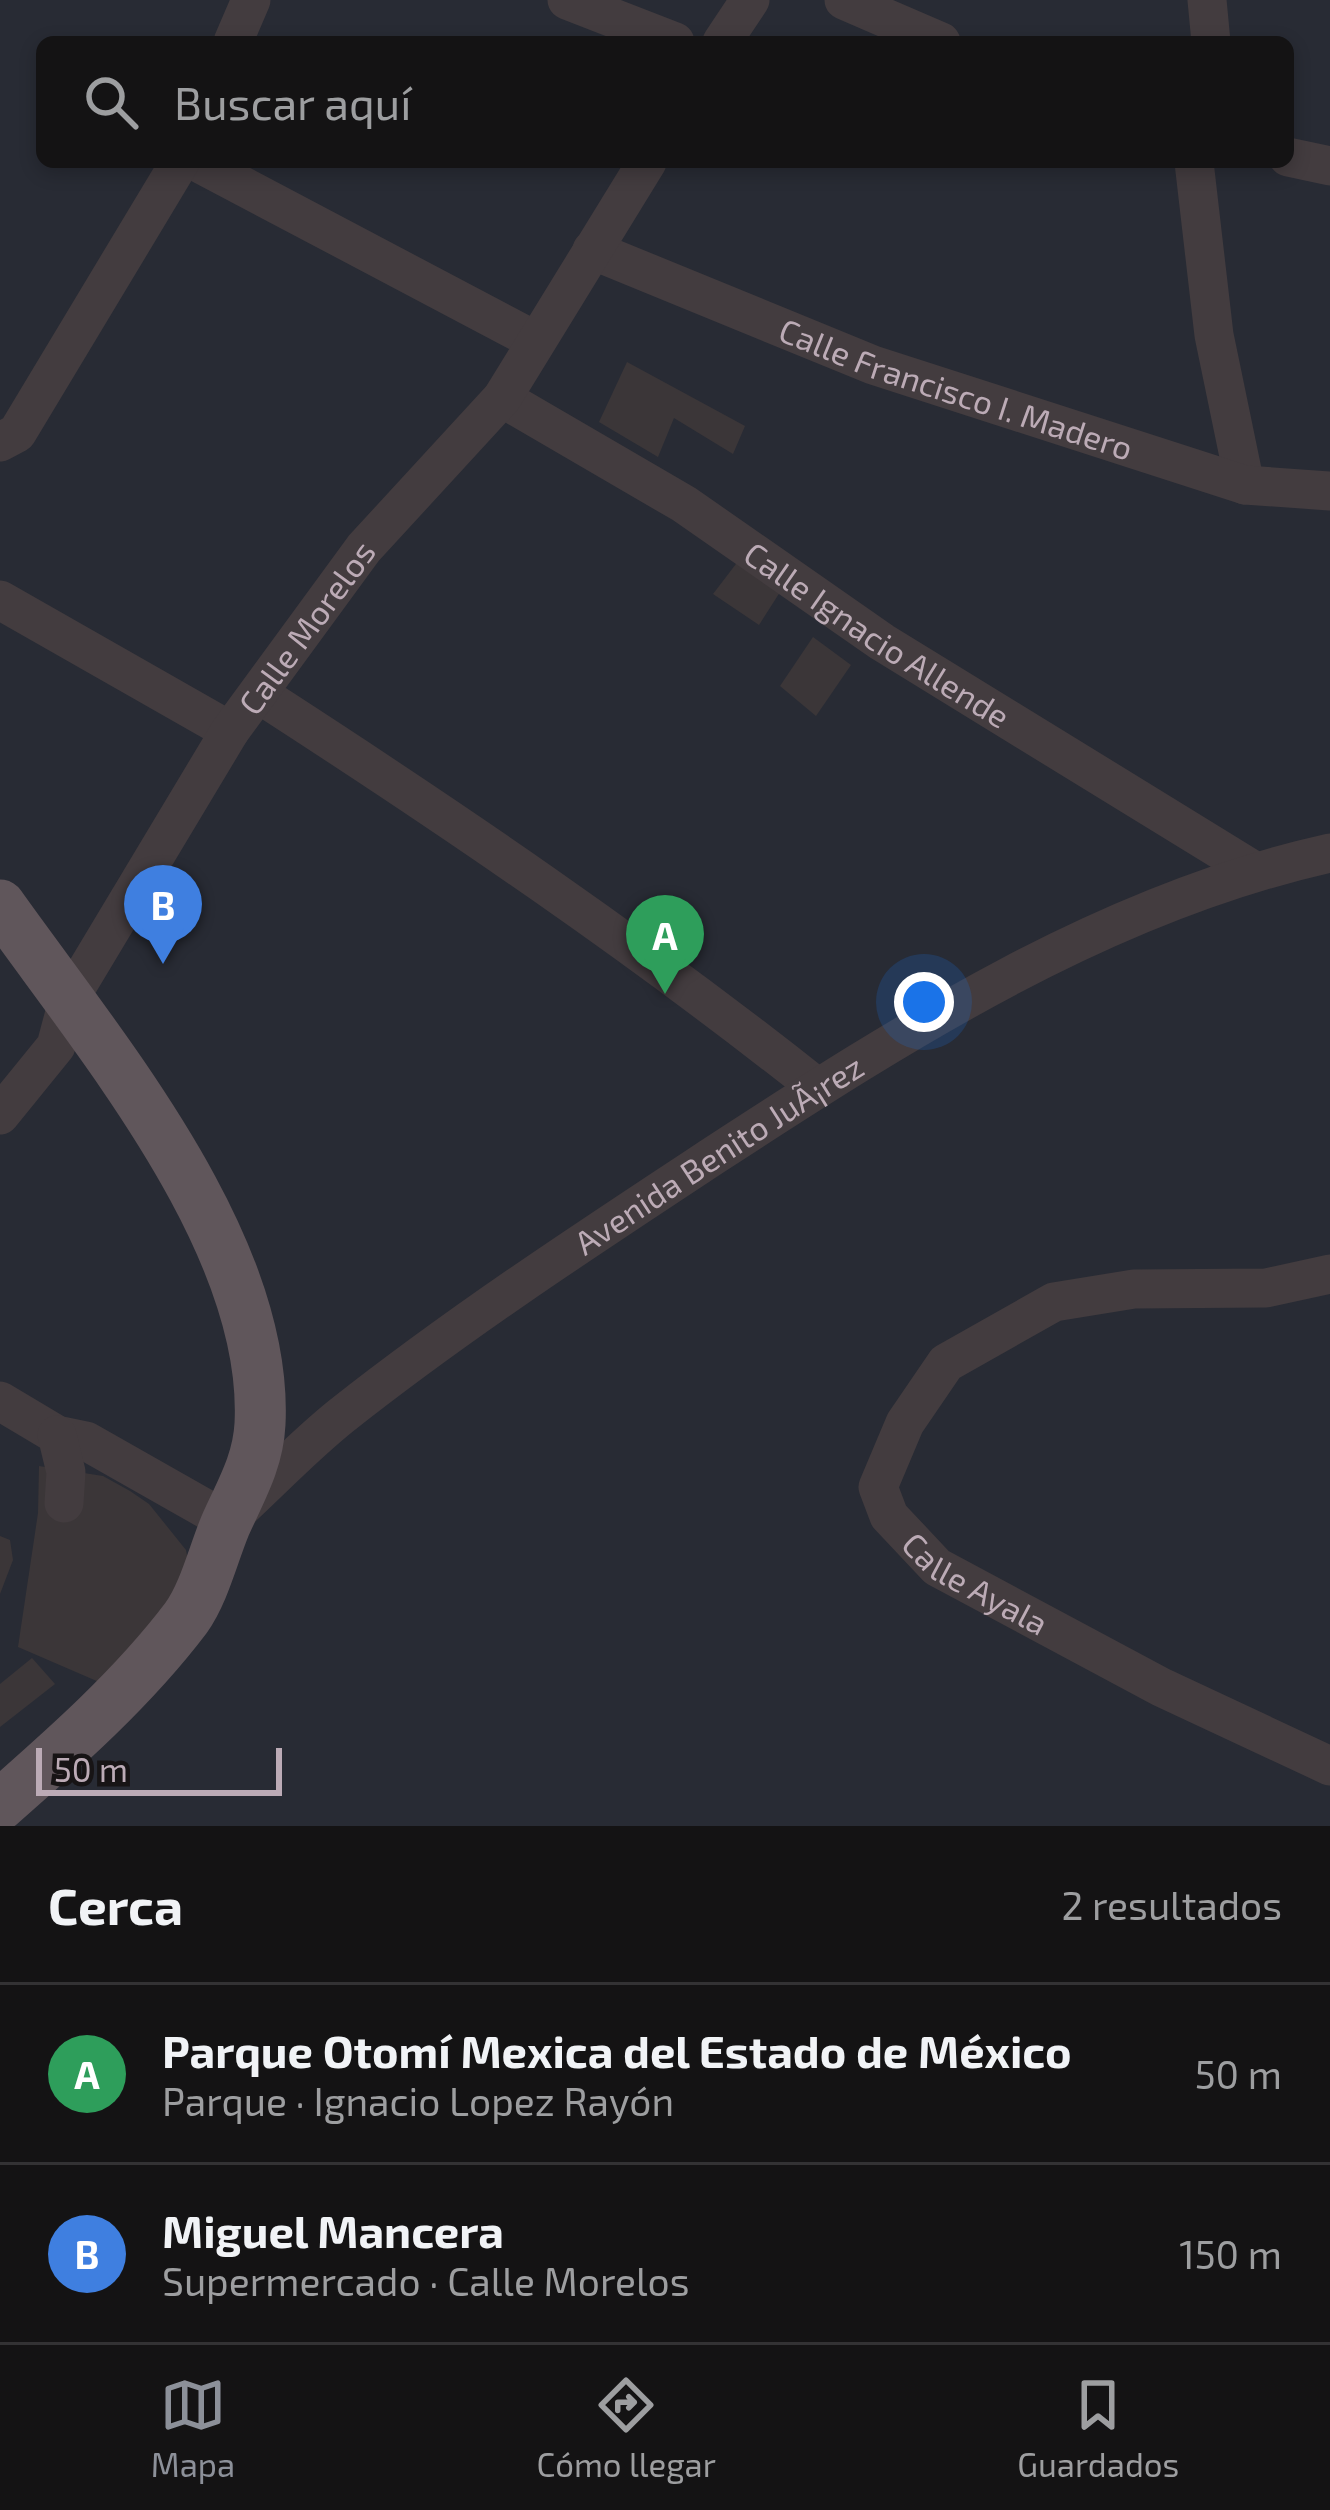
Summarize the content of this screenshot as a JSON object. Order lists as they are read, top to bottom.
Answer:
{
  "streets": {
    "street": [
      "Calle Francisco I. Madero",
      "Calle Morelos",
      "Calle Ignacio Allende",
      "Avenida Benito JuÃ¡rez",
      "Calle Ayala"
    ]
  },
  "crossings": [
    ["Calle Francisco I. Madero", "Calle Morelos"],
    ["Calle Morelos", "Calle Ignacio Allende"],
    ["Calle Ignacio Allende", "Avenida Benito JuÃ¡rez"]
  ],
  "scale_bar": "50 m",
  "page": {
    "search": "Buscar aquí",
    "pins": ["B", "A"],
    "scale": "50 m",
    "heading": ["Cerca", "2 resultados"],
    "list": [
      {
        "mark": "A",
        "name": "Parque Otomí Mexica del Estado de México",
        "note": "Parque · Ignacio Lopez Rayón",
        "value": "50 m"
      },
      {
        "mark": "B",
        "name": "Miguel Mancera",
        "note": "Supermercado · Calle Morelos",
        "value": "150 m"
      }
    ],
    "nav": ["Mapa", "Cómo llegar", "Guardados"]
  }
}
